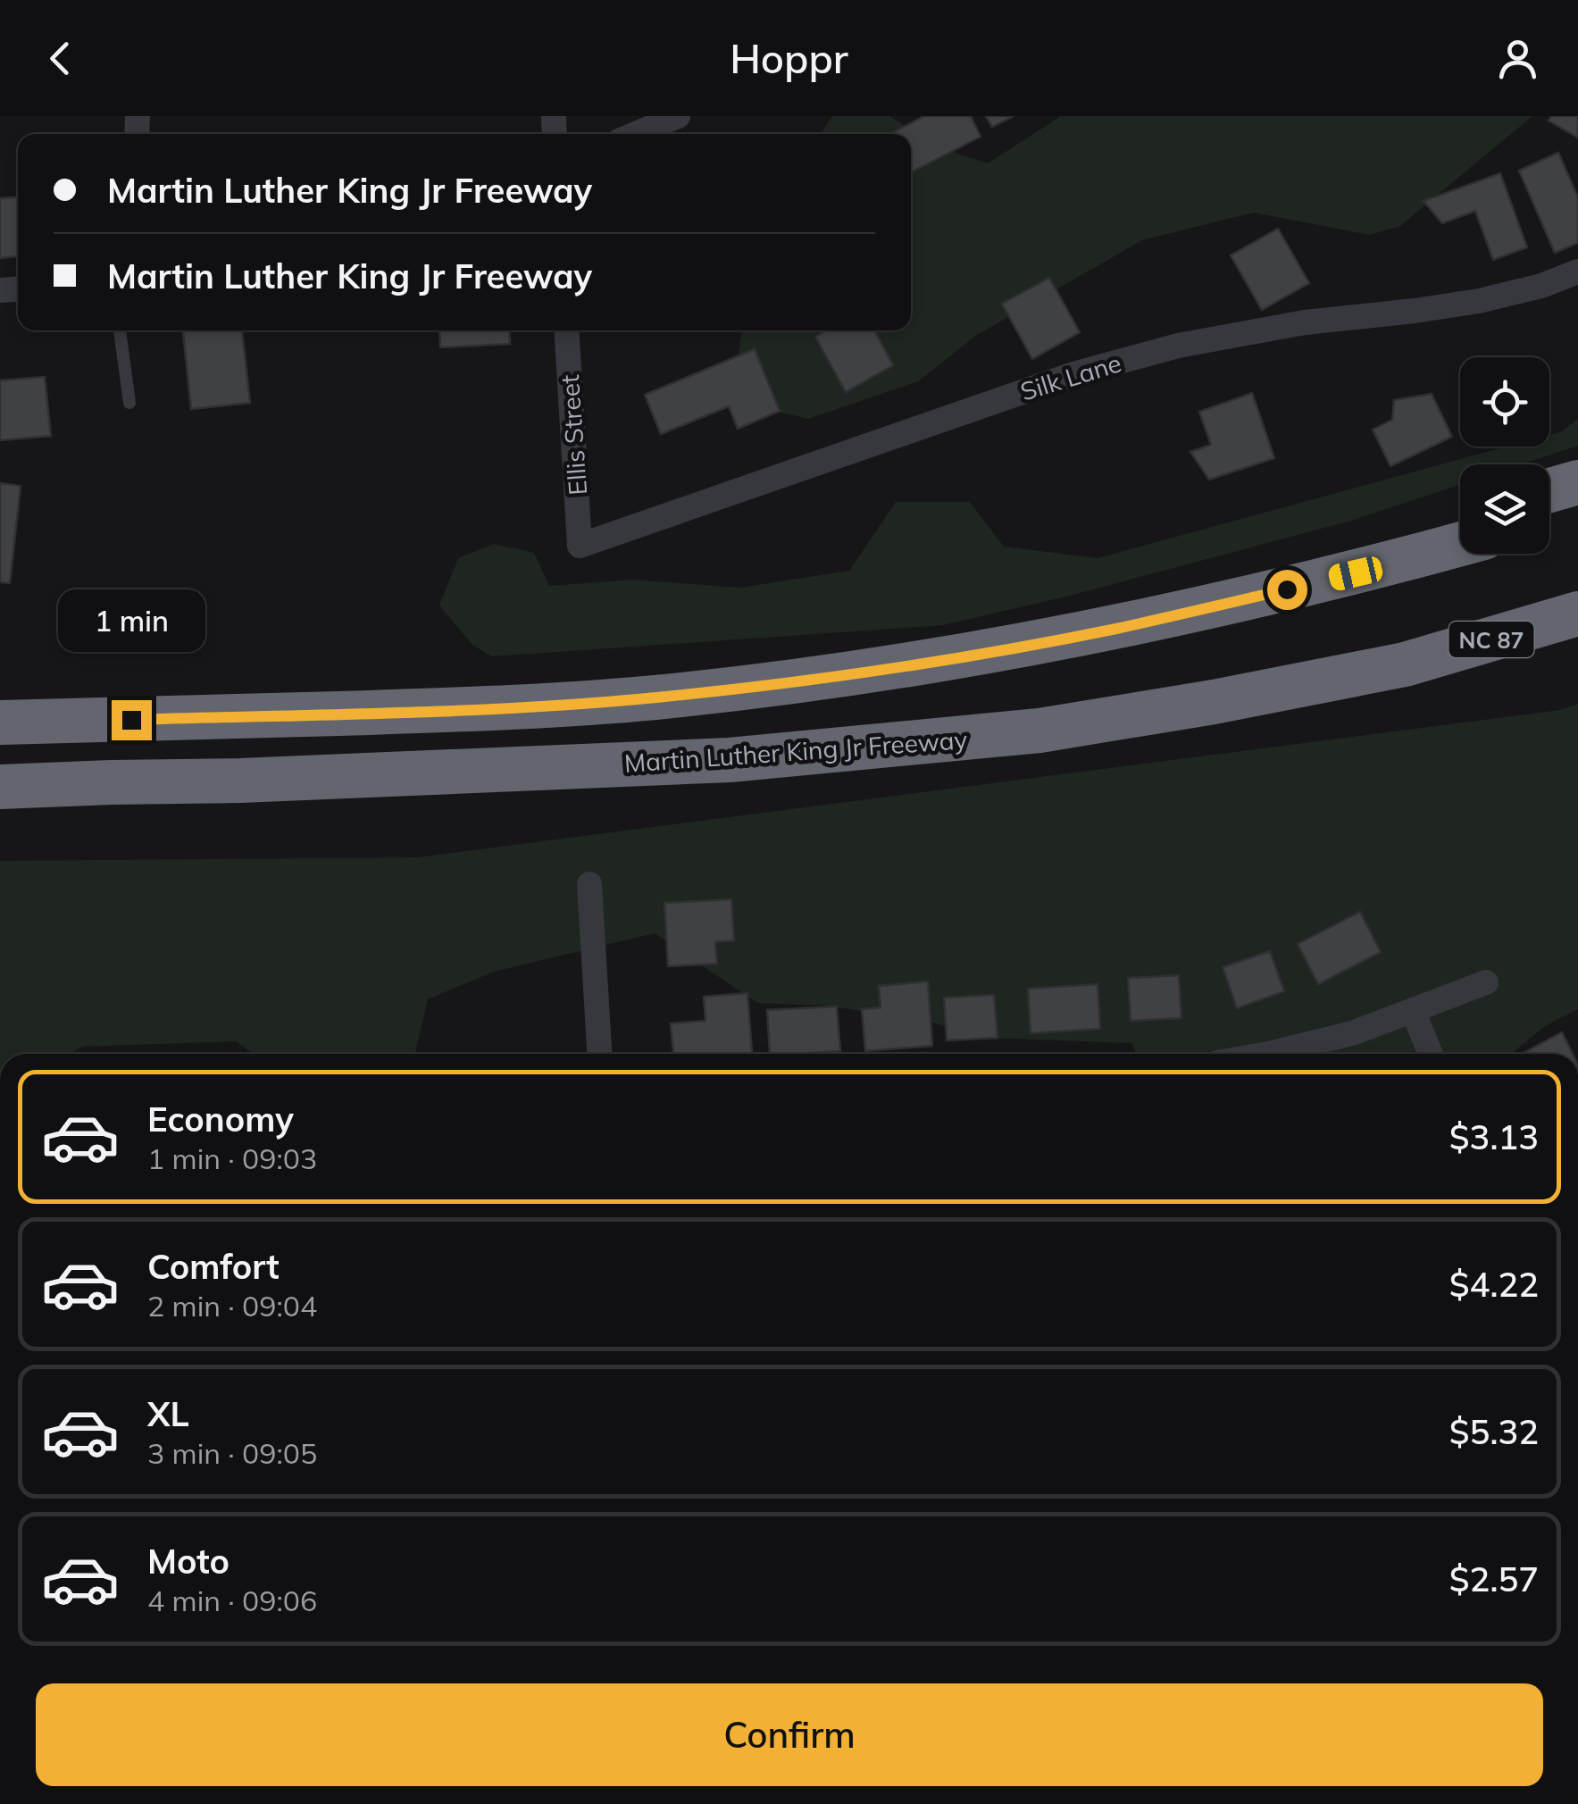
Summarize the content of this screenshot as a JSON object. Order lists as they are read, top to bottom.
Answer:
{
  "streets": {
    "highway": ["NC 87", "Martin Luther King Jr Freeway"],
    "street": ["Silk Lane", "Ellis Street"]
  },
  "crossings": [
    ["Silk Lane", "Ellis Street"]
  ],
  "page": {
    "header": "Hoppr",
    "banner": ["Martin Luther King Jr Freeway", "Martin Luther King Jr Freeway"],
    "bubble": "1 min",
    "list": [
      {
        "name": "Economy",
        "note": "1 min · 09:03",
        "value": "$3.13"
      },
      {
        "name": "Comfort",
        "note": "2 min · 09:04",
        "value": "$4.22"
      },
      {
        "name": "XL",
        "note": "3 min · 09:05",
        "value": "$5.32"
      },
      {
        "name": "Moto",
        "note": "4 min · 09:06",
        "value": "$2.57"
      }
    ],
    "buttons": "Confirm"
  }
}
